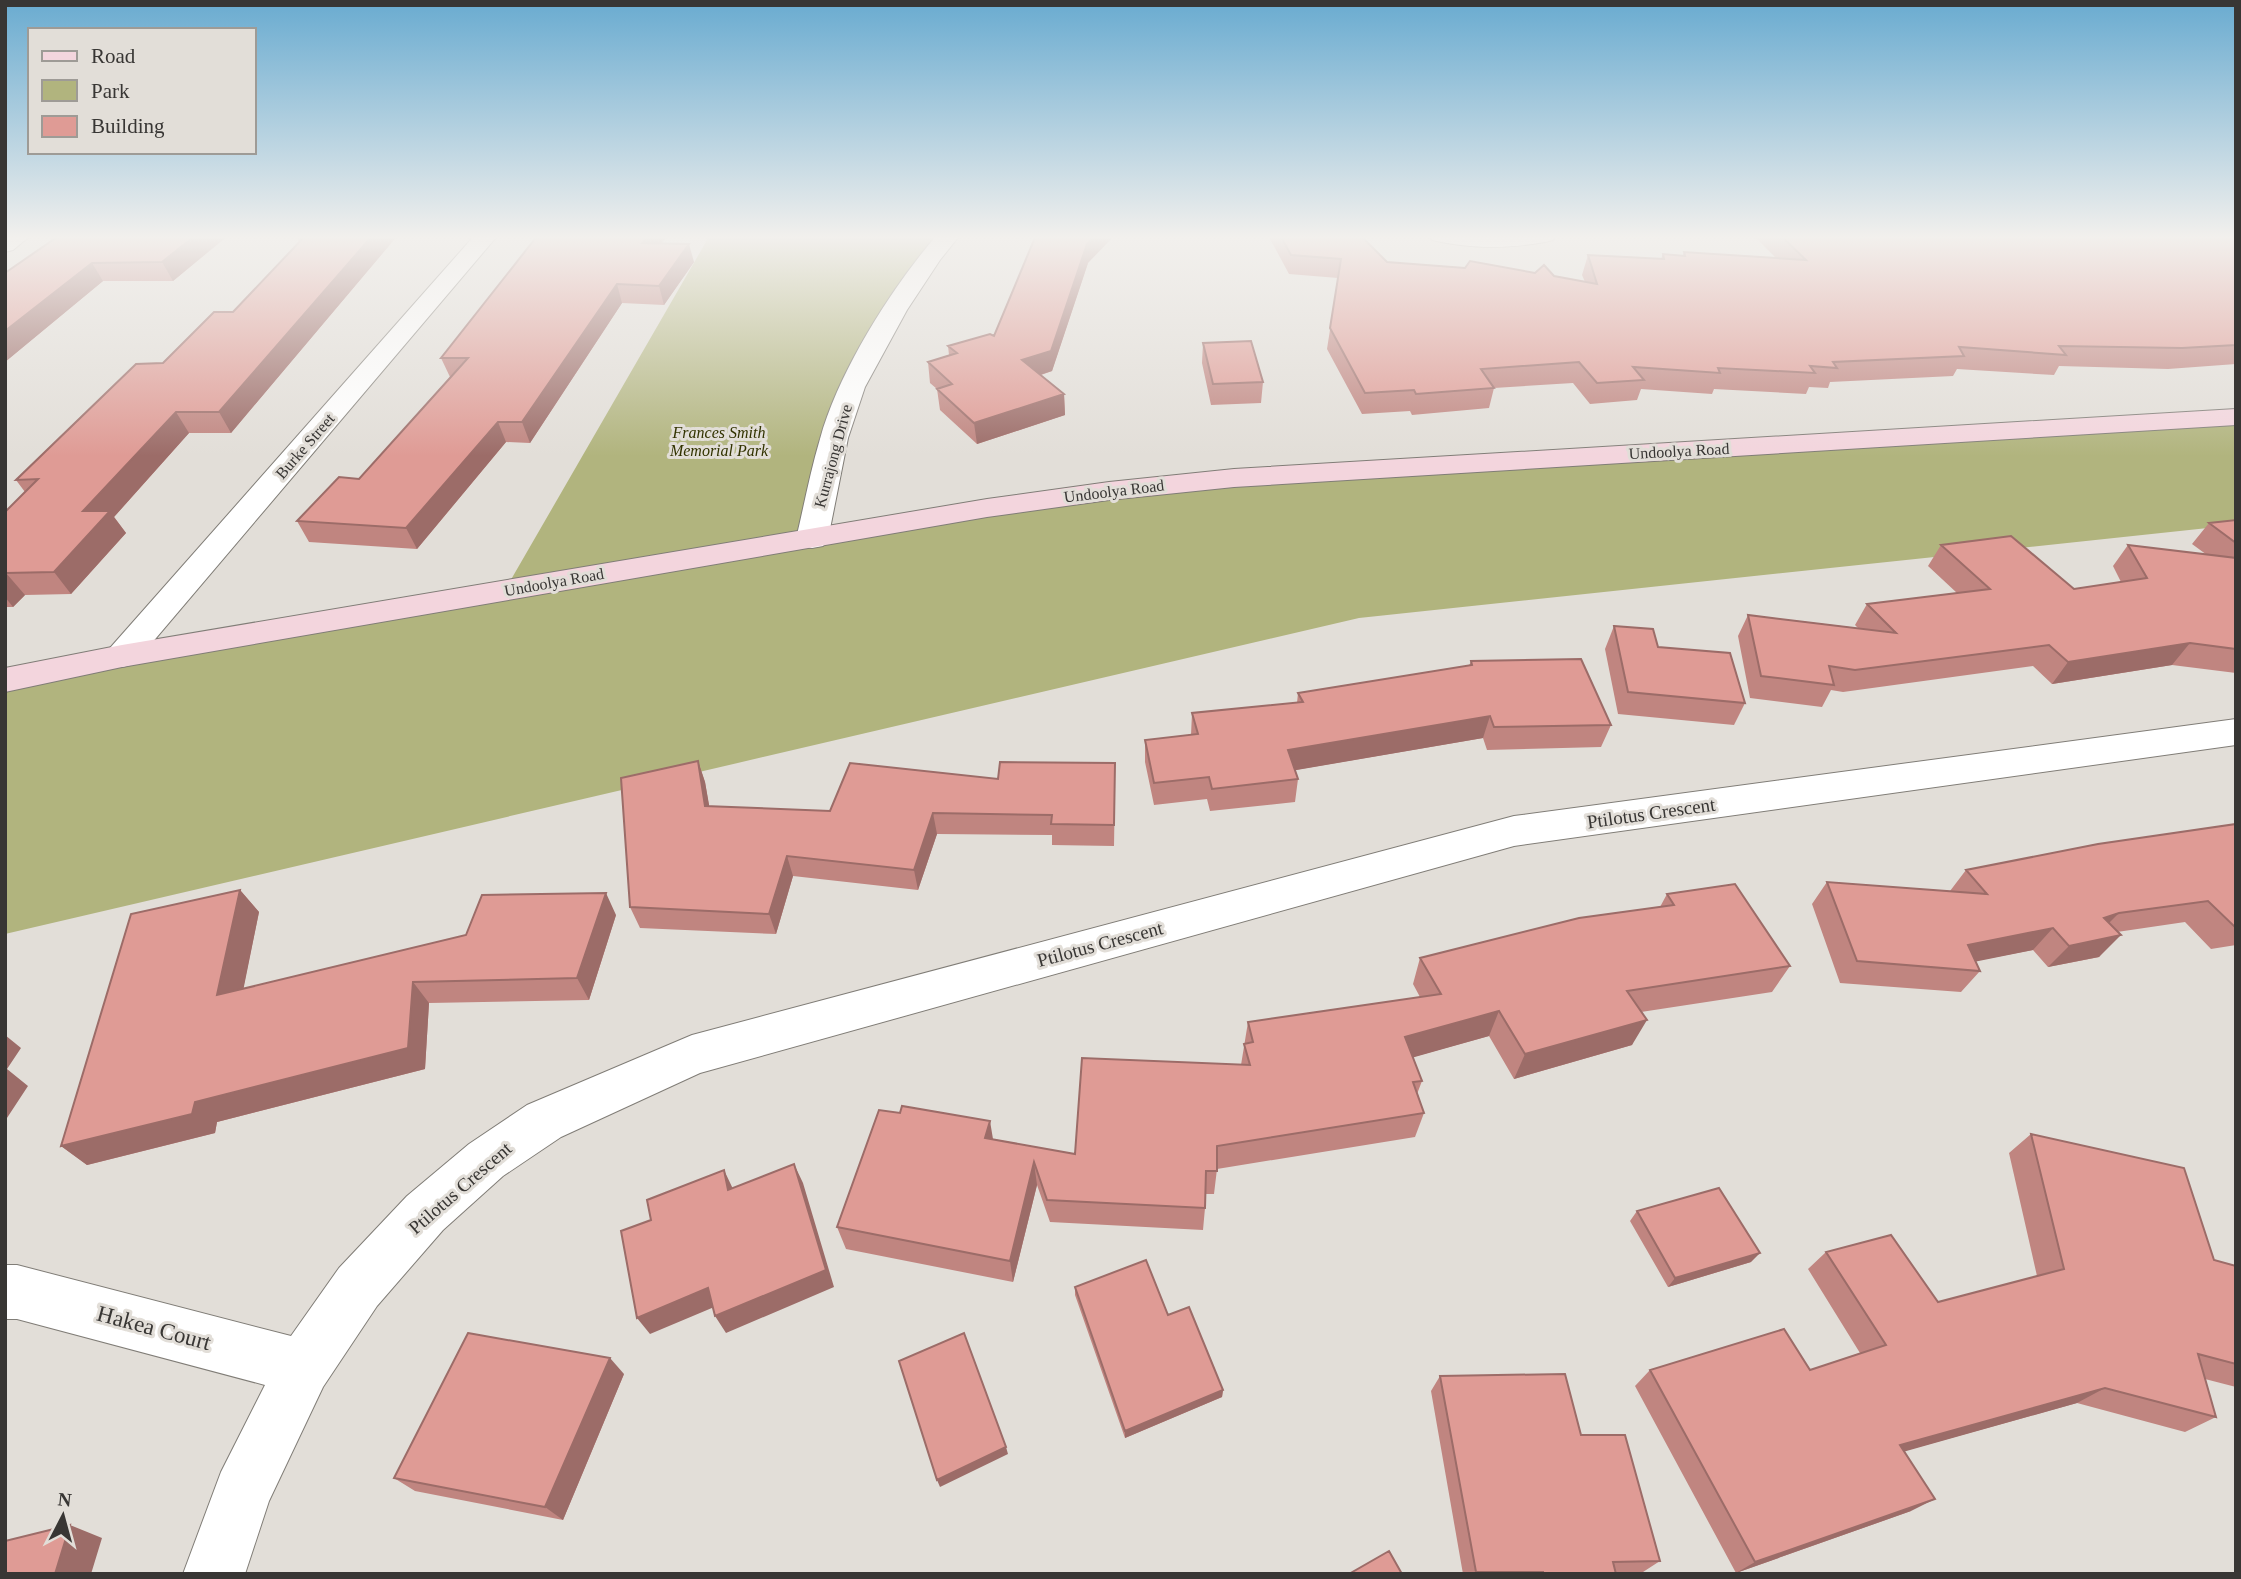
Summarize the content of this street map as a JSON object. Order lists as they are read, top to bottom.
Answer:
{
  "streets": {
    "main road": ["Undoolya Road"],
    "street": [
      "Burke Street",
      "Kurrajong Drive",
      "Ptilotus Crescent",
      "Hakea Court"
    ]
  },
  "crossings": [
    ["Burke Street", "Undoolya Road"],
    ["Undoolya Road", "Kurrajong Drive"],
    ["Ptilotus Crescent", "Hakea Court"]
  ],
  "parks": ["Frances Smith Memorial Park"],
  "legend": ["Road", "Park", "Building"],
  "north": "top"
}
